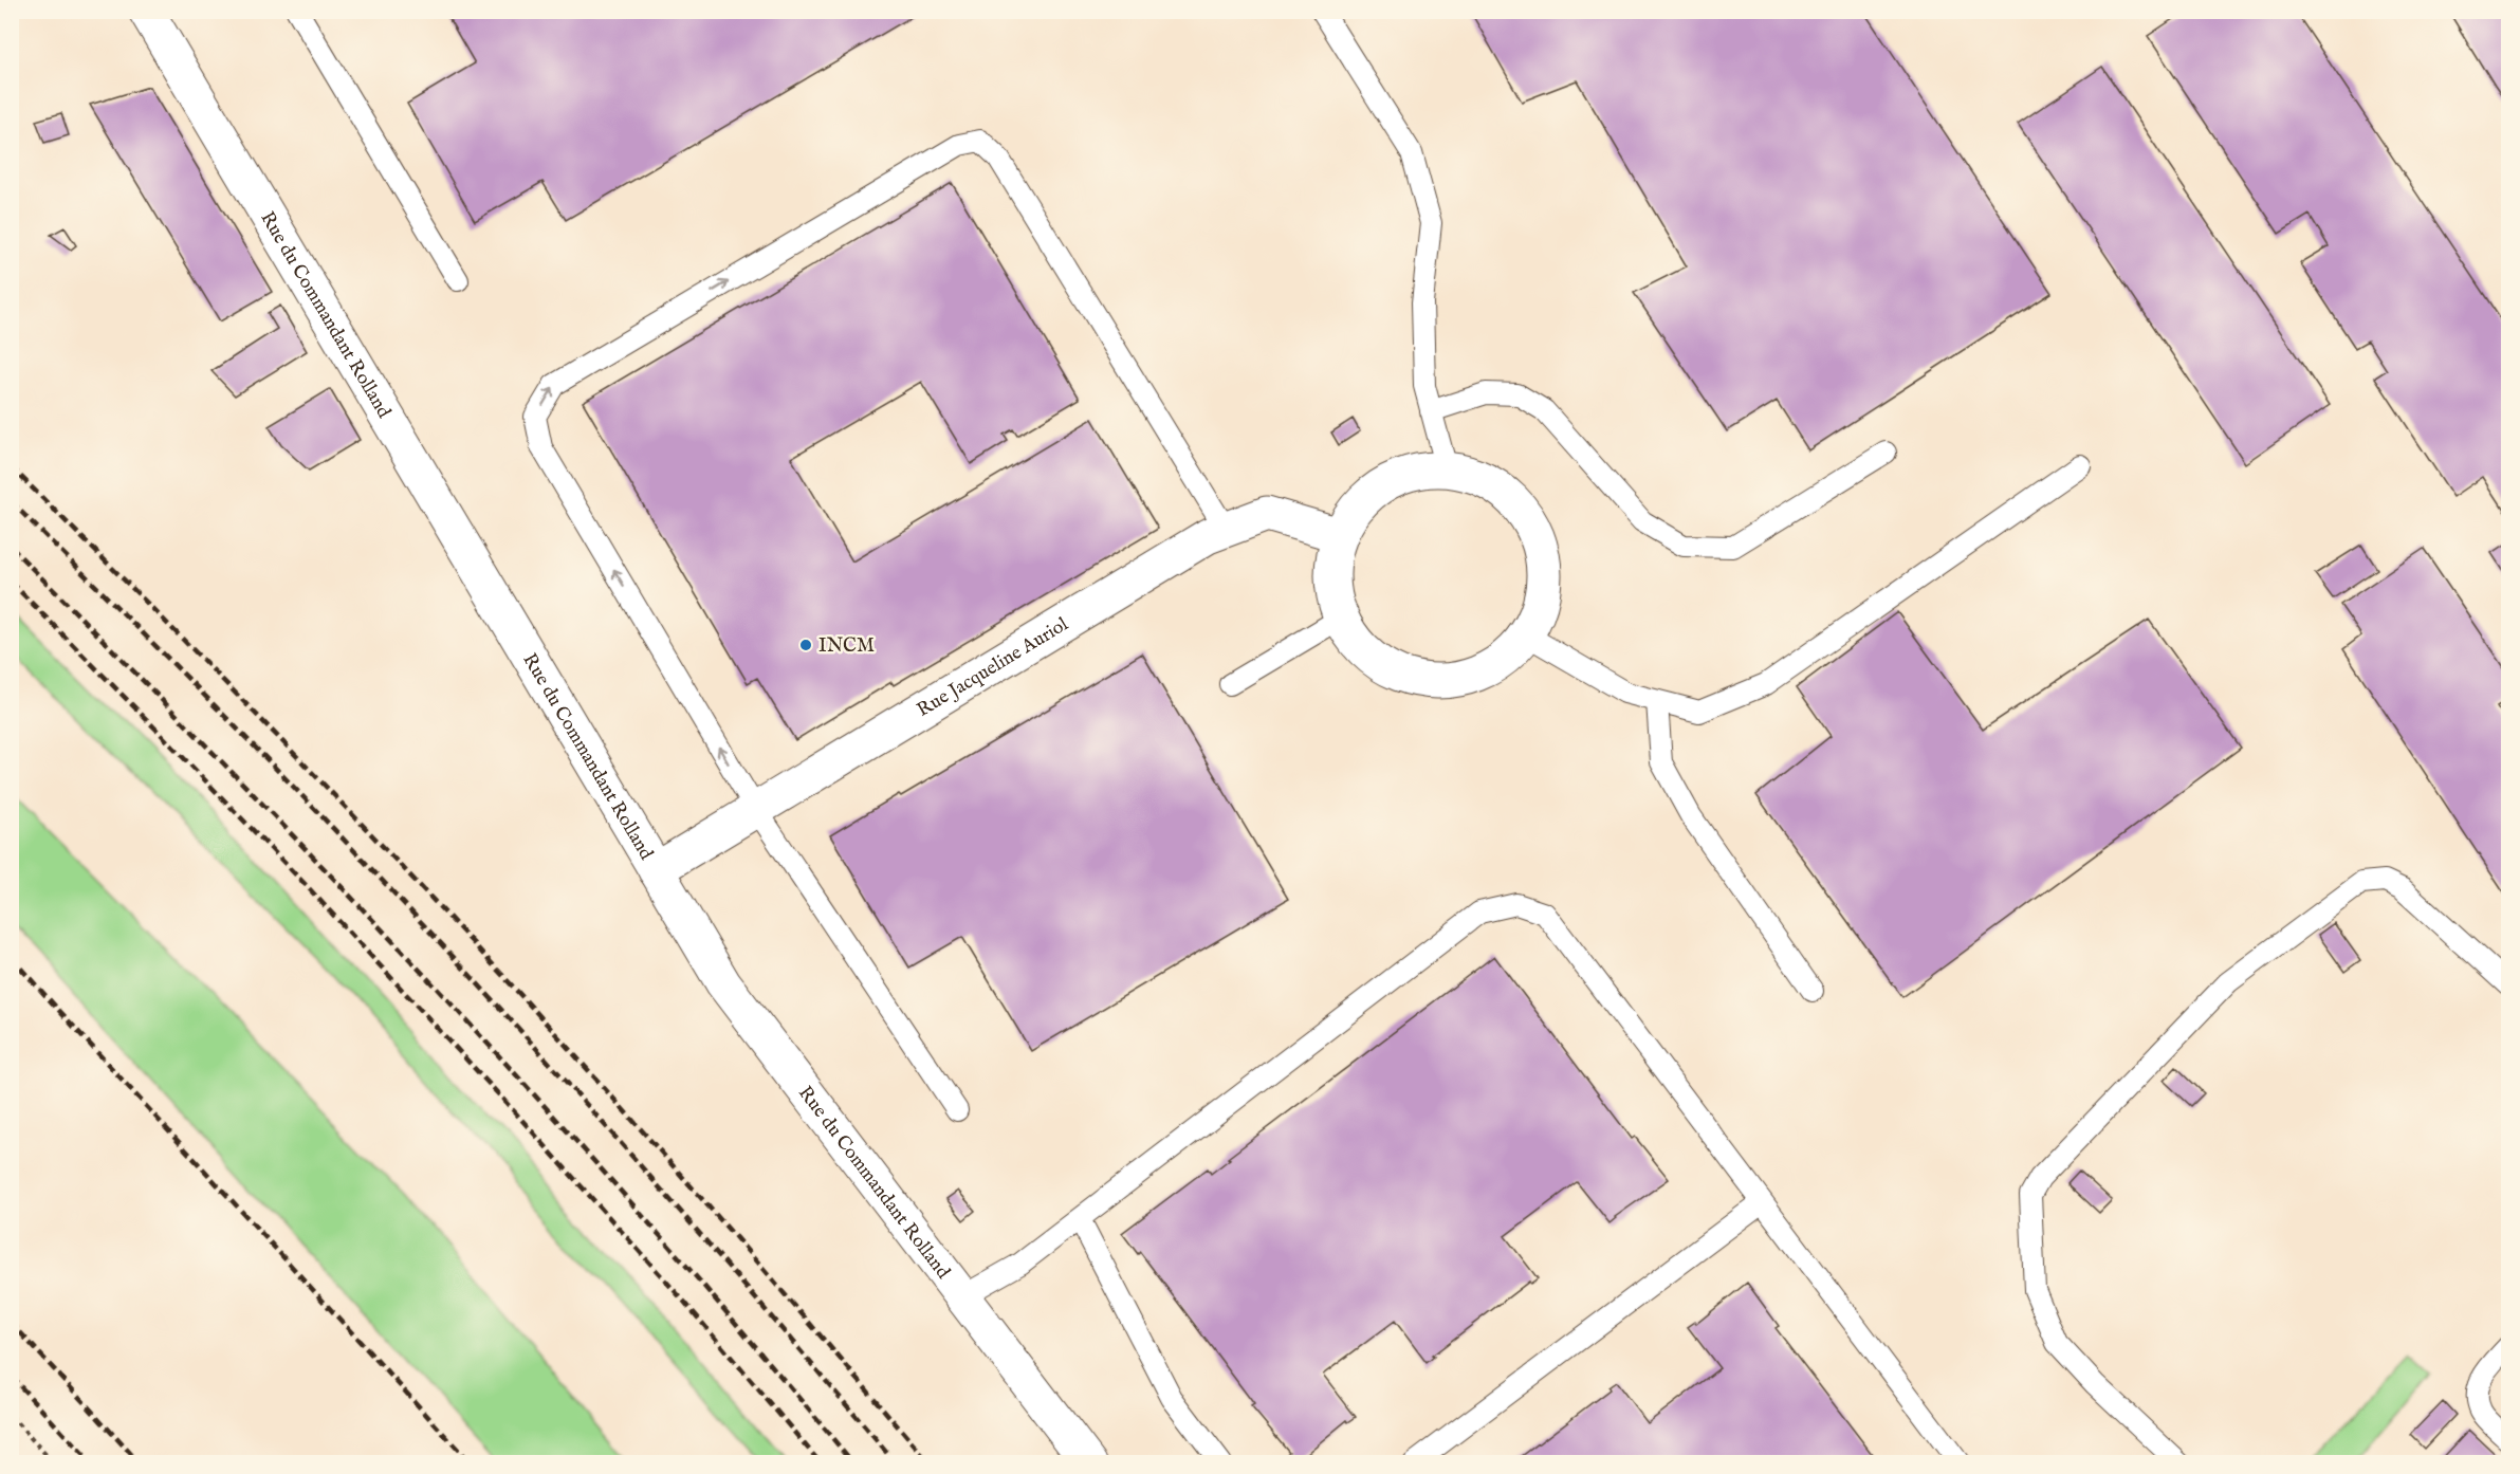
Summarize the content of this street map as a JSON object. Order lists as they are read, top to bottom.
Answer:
{
  "streets": {
    "street": ["Rue du Commandant Rolland", "Rue Jacqueline Auriol"]
  },
  "crossings": [
    ["Rue du Commandant Rolland", "Rue Jacqueline Auriol"]
  ],
  "places": ["INCM"]
}
